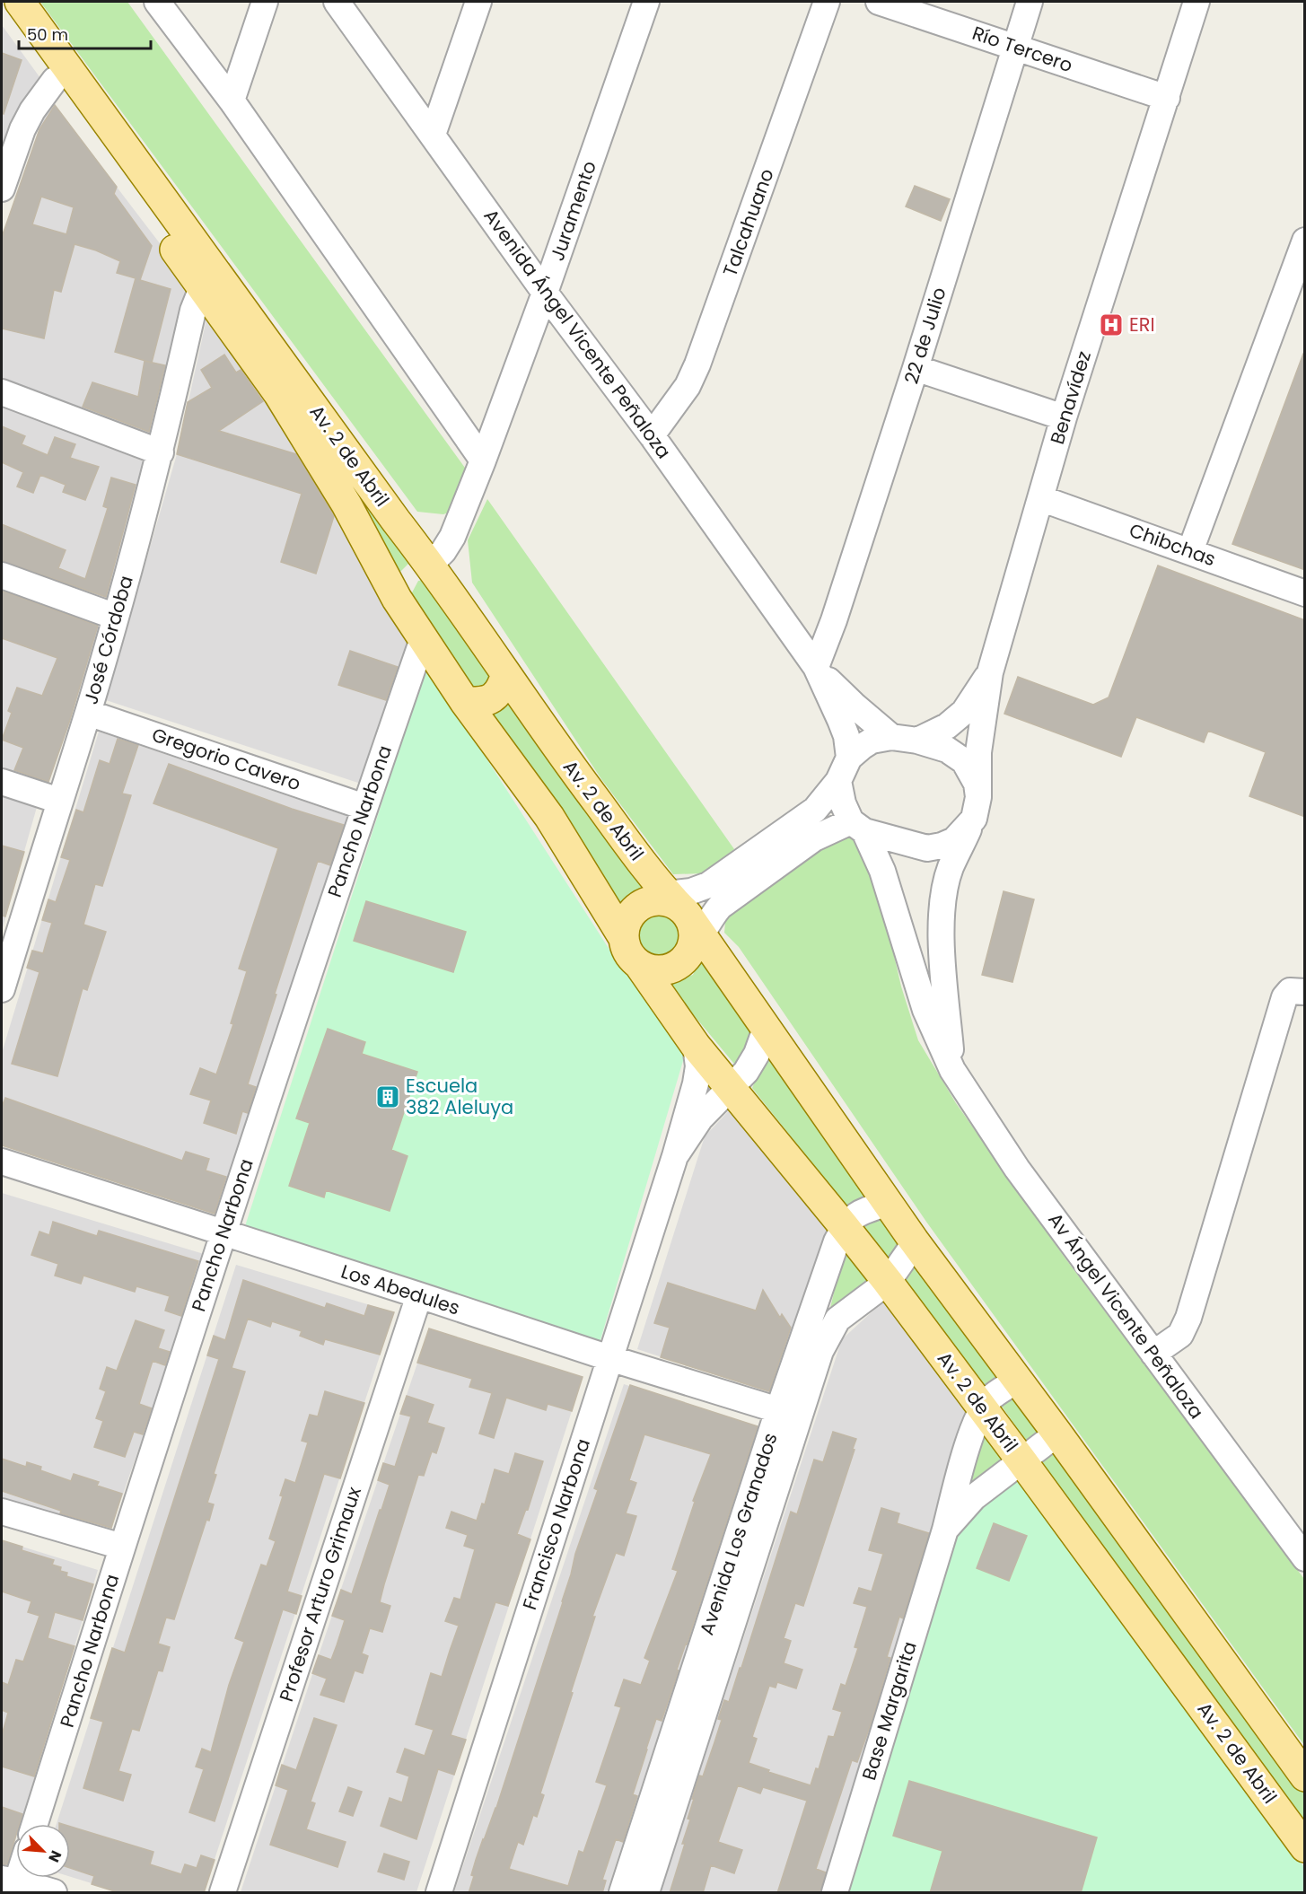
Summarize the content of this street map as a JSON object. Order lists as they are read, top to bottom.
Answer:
{
  "streets": {
    "main road": ["Av. 2 de Abril"],
    "street": [
      "Río Tercero",
      "Juramento",
      "Talcahuano",
      "Avenida Ángel Vicente Peñaloza",
      "22 de Julio",
      "Benavídez",
      "Chibchas",
      "José Córdoba",
      "Gregorio Cavero",
      "Pancho Narbona",
      "Los Abedules",
      "Av Ángel Vicente Peñaloza",
      "Francisco Narbona",
      "Avenida Los Granados",
      "Profesor Arturo Grimaux",
      "Base Margarita"
    ]
  },
  "crossings": [
    ["Río Tercero", "22 de Julio"],
    ["Río Tercero", "Benavídez"],
    ["Juramento", "Avenida Ángel Vicente Peñaloza"],
    ["Juramento", "Av. 2 de Abril"],
    ["Talcahuano", "Avenida Ángel Vicente Peñaloza"],
    ["Avenida Ángel Vicente Peñaloza", "22 de Julio"],
    ["Avenida Ángel Vicente Peñaloza", "Benavídez"],
    ["Benavídez", "Chibchas"],
    ["Av. 2 de Abril", "José Córdoba"],
    ["Av. 2 de Abril", "Pancho Narbona"],
    ["Av. 2 de Abril", "Francisco Narbona"],
    ["Av. 2 de Abril", "Avenida Los Granados"],
    ["Av. 2 de Abril", "Base Margarita"],
    ["José Córdoba", "Gregorio Cavero"],
    ["Gregorio Cavero", "Pancho Narbona"],
    ["Pancho Narbona", "Los Abedules"],
    ["Los Abedules", "Francisco Narbona"],
    ["Los Abedules", "Avenida Los Granados"],
    ["Los Abedules", "Profesor Arturo Grimaux"]
  ],
  "places": {
    "hospital": ["ERI"],
    "building": ["Escuela 382 Aleluya"]
  },
  "scale_bar": "50 m",
  "north": "bottom right"
}
